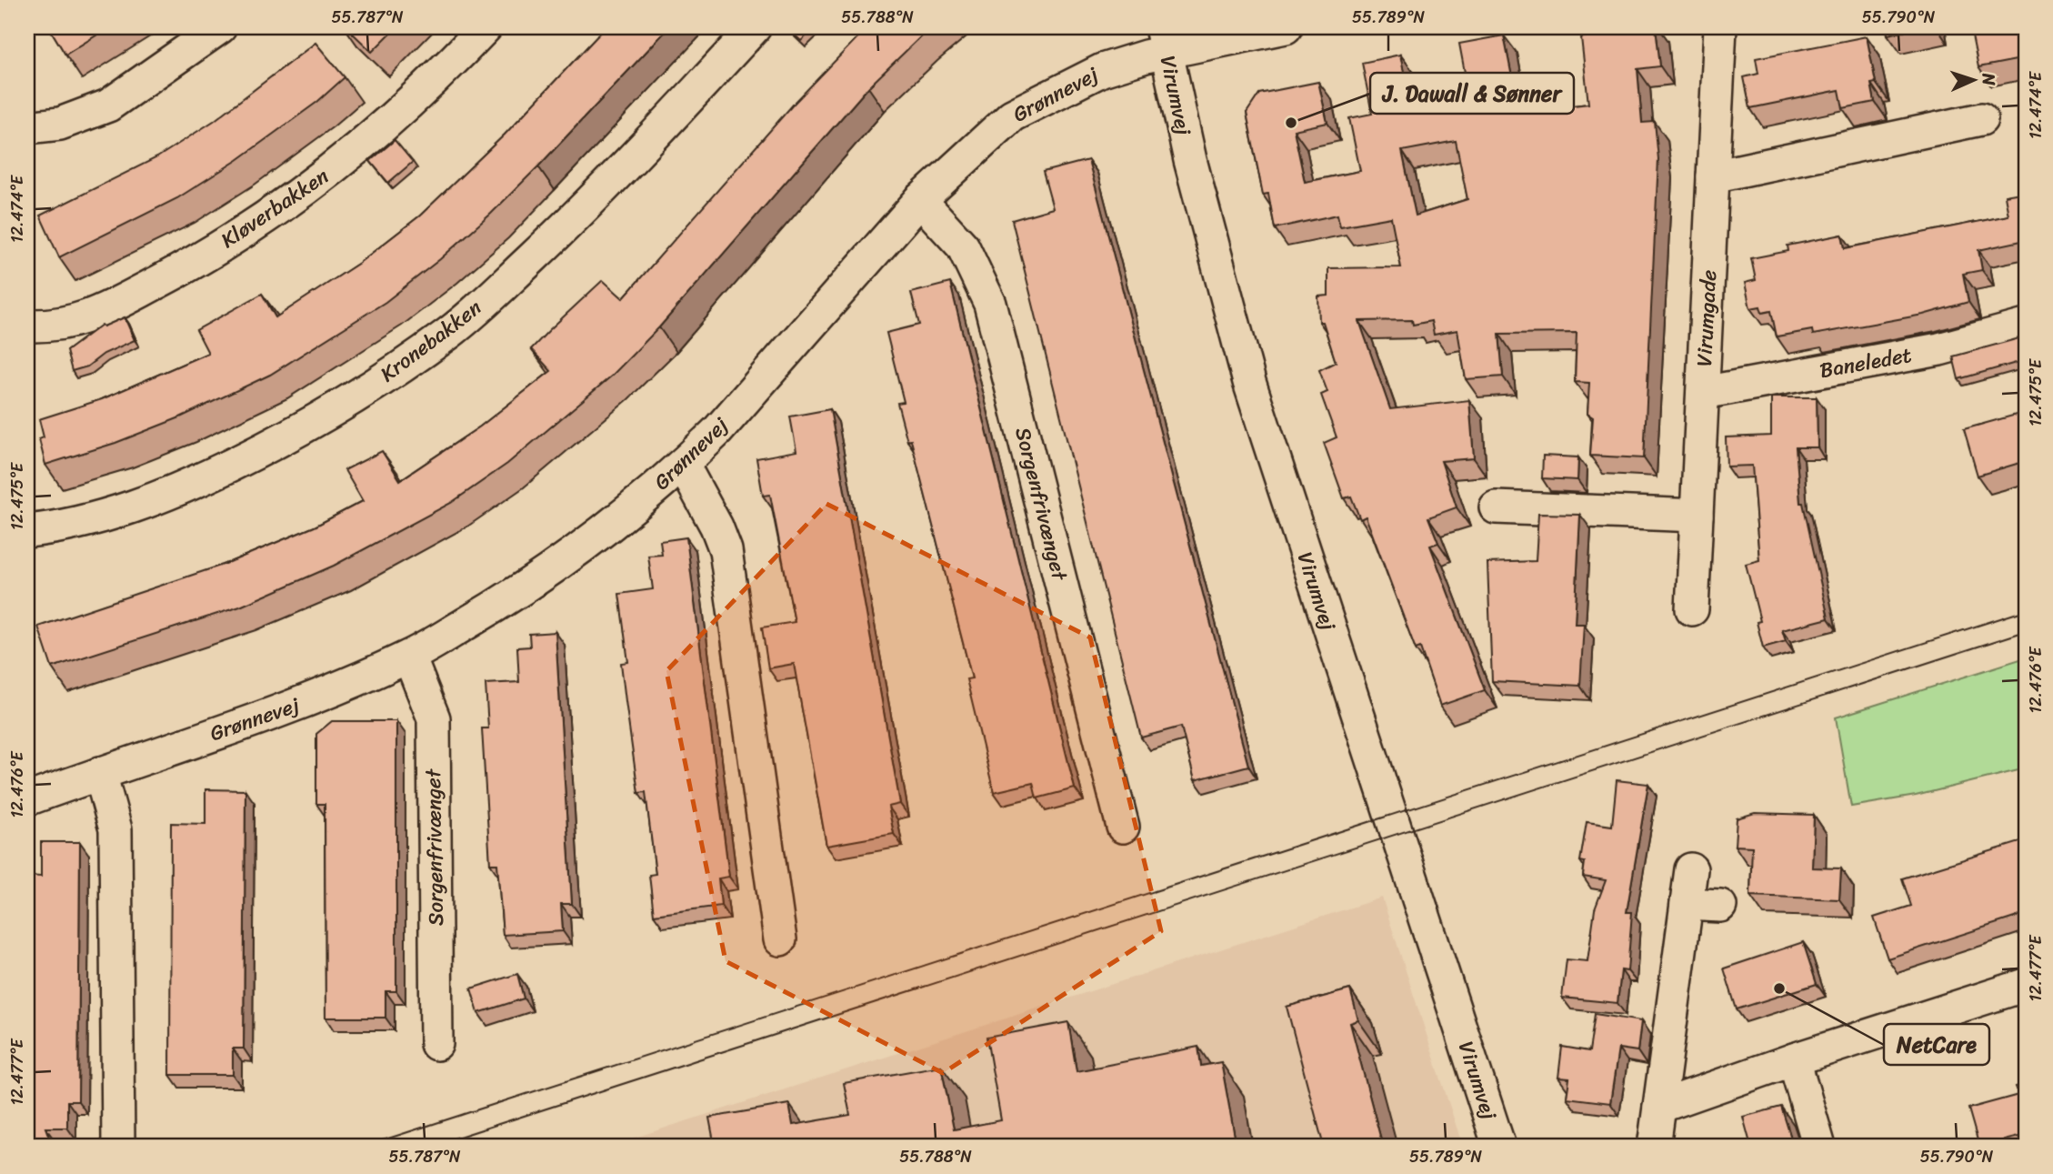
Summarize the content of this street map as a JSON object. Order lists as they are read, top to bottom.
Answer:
{
  "streets": {
    "street": [
      "Grønnevej",
      "Virumvej",
      "Kløverbakken",
      "Virumgade",
      "Kronebakken",
      "Baneledet",
      "Sorgenfrivænget"
    ]
  },
  "crossings": [
    ["Grønnevej", "Virumvej"],
    ["Grønnevej", "Sorgenfrivænget"],
    ["Virumgade", "Baneledet"]
  ],
  "places": ["J. Dawall & Sønner", "NetCare"],
  "north": "right",
  "coordinates": [
    "55.787°N",
    "55.788°N",
    "55.789°N",
    "55.790°N",
    "12.474°E",
    "12.475°E",
    "12.476°E",
    "12.477°E"
  ]
}
